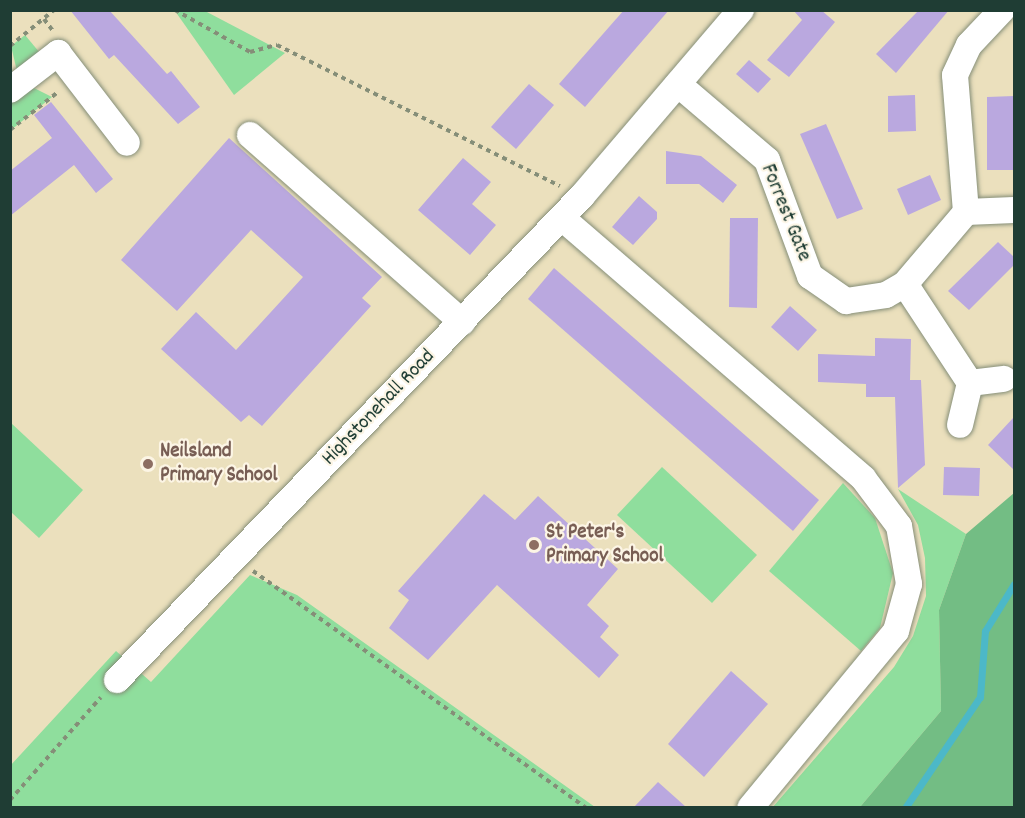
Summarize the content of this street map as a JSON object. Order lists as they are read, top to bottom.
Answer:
{
  "streets": {
    "street": ["Forrest Gate", "Highstonehall Road"]
  },
  "crossings": [
    ["Forrest Gate", "Highstonehall Road"]
  ],
  "places": ["Neilsland Primary School", "St Peter's Primary School"]
}
